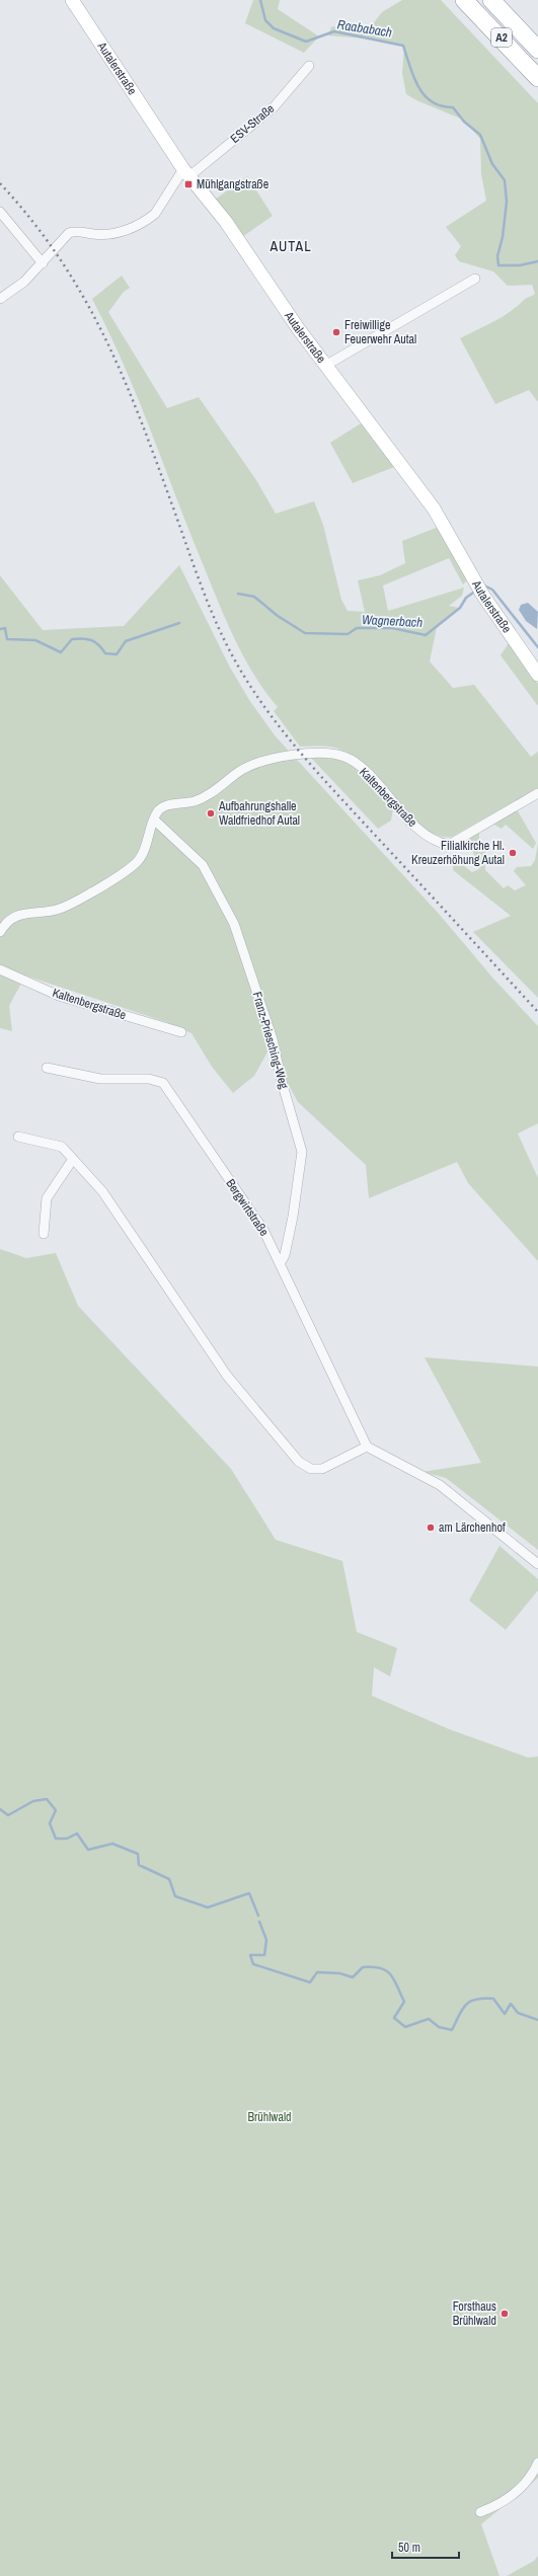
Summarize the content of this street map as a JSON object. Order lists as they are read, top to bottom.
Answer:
{
  "streets": {
    "highway": ["A2"],
    "main road": ["Autalerstraße"],
    "street": [
      "ESV-Straße",
      "Kaltenbergstraße",
      "Franz-Priesching-Weg",
      "Bergwirtstraße"
    ]
  },
  "crossings": [
    ["Autalerstraße", "ESV-Straße"],
    ["Kaltenbergstraße", "Franz-Priesching-Weg"],
    ["Franz-Priesching-Weg", "Bergwirtstraße"]
  ],
  "districts": ["AUTAL"],
  "water": ["Raababach", "Wagnerbach"],
  "parks": ["Brühlwald"],
  "places": {
    "transit": ["Mühlgangstraße"],
    "other": [
      "Freiwillige Feuerwehr Autal",
      "Aufbahrungshalle Waldfriedhof Autal",
      "Filialkirche Hl. Kreuzerhöhung Autal",
      "am Lärchenhof",
      "Forsthaus Brühlwald"
    ]
  },
  "scale_bar": "50 m"
}
